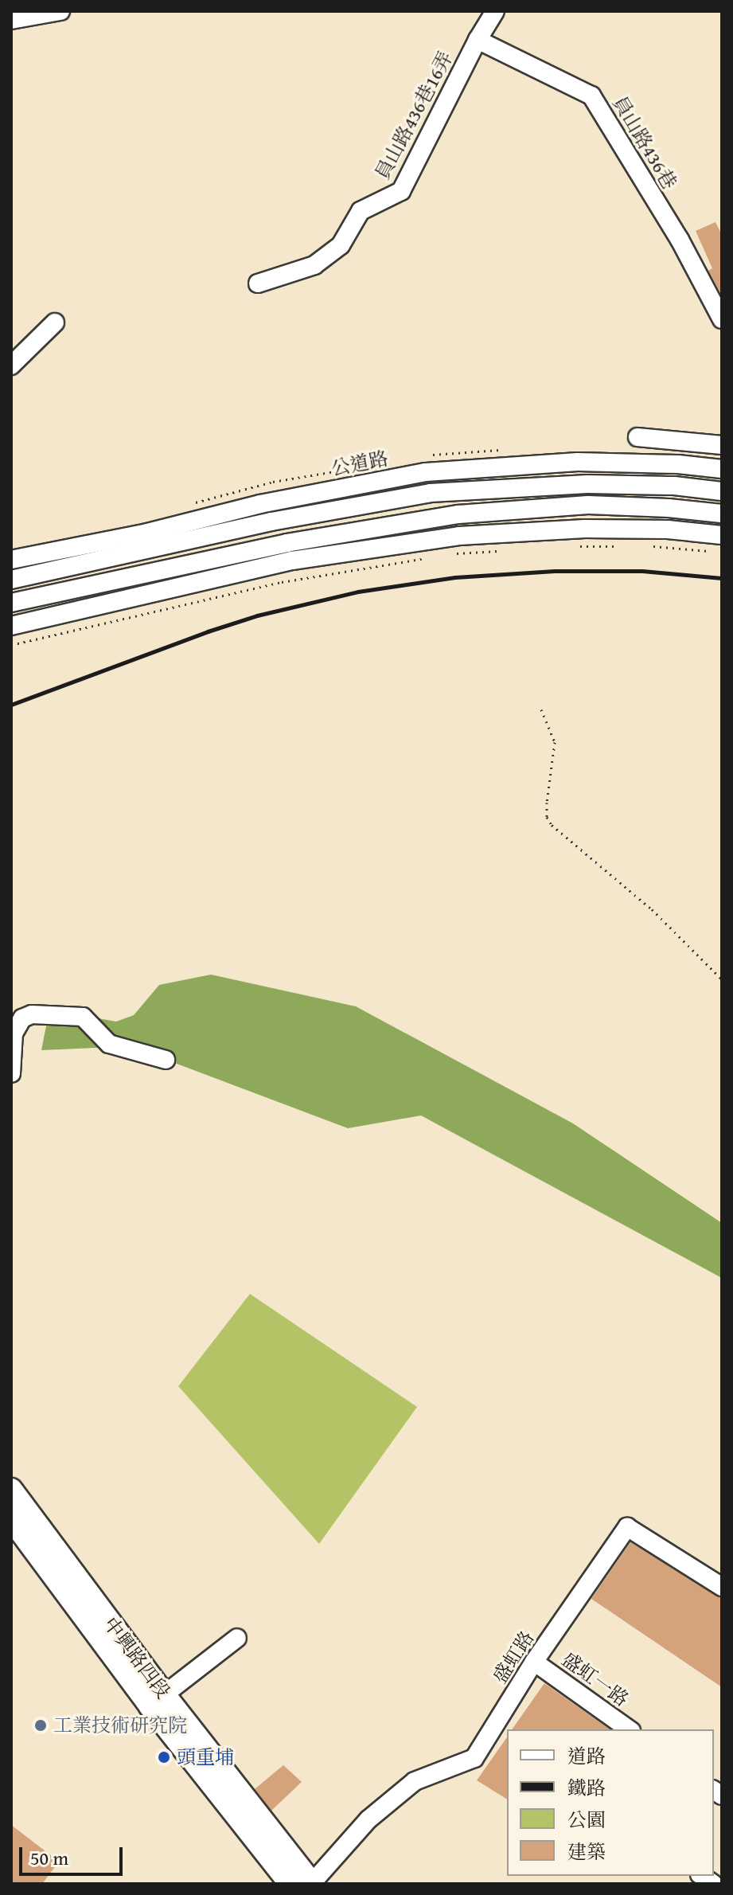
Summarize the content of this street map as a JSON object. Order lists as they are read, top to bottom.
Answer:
{
  "streets": {
    "main road": ["中興路四段"],
    "street": [
      "員山路436巷16弄",
      "員山路436巷",
      "公道路",
      "盛虹路",
      "盛虹一路"
    ]
  },
  "crossings": [
    ["員山路436巷16弄", "員山路436巷"],
    ["盛虹路", "中興路四段"],
    ["盛虹路", "盛虹一路"]
  ],
  "places": ["工業技術研究院", "頭重埔"],
  "legend": [
    "道路",
    "鐵路",
    "公園",
    "建築"
  ],
  "scale_bar": "50 m"
}
